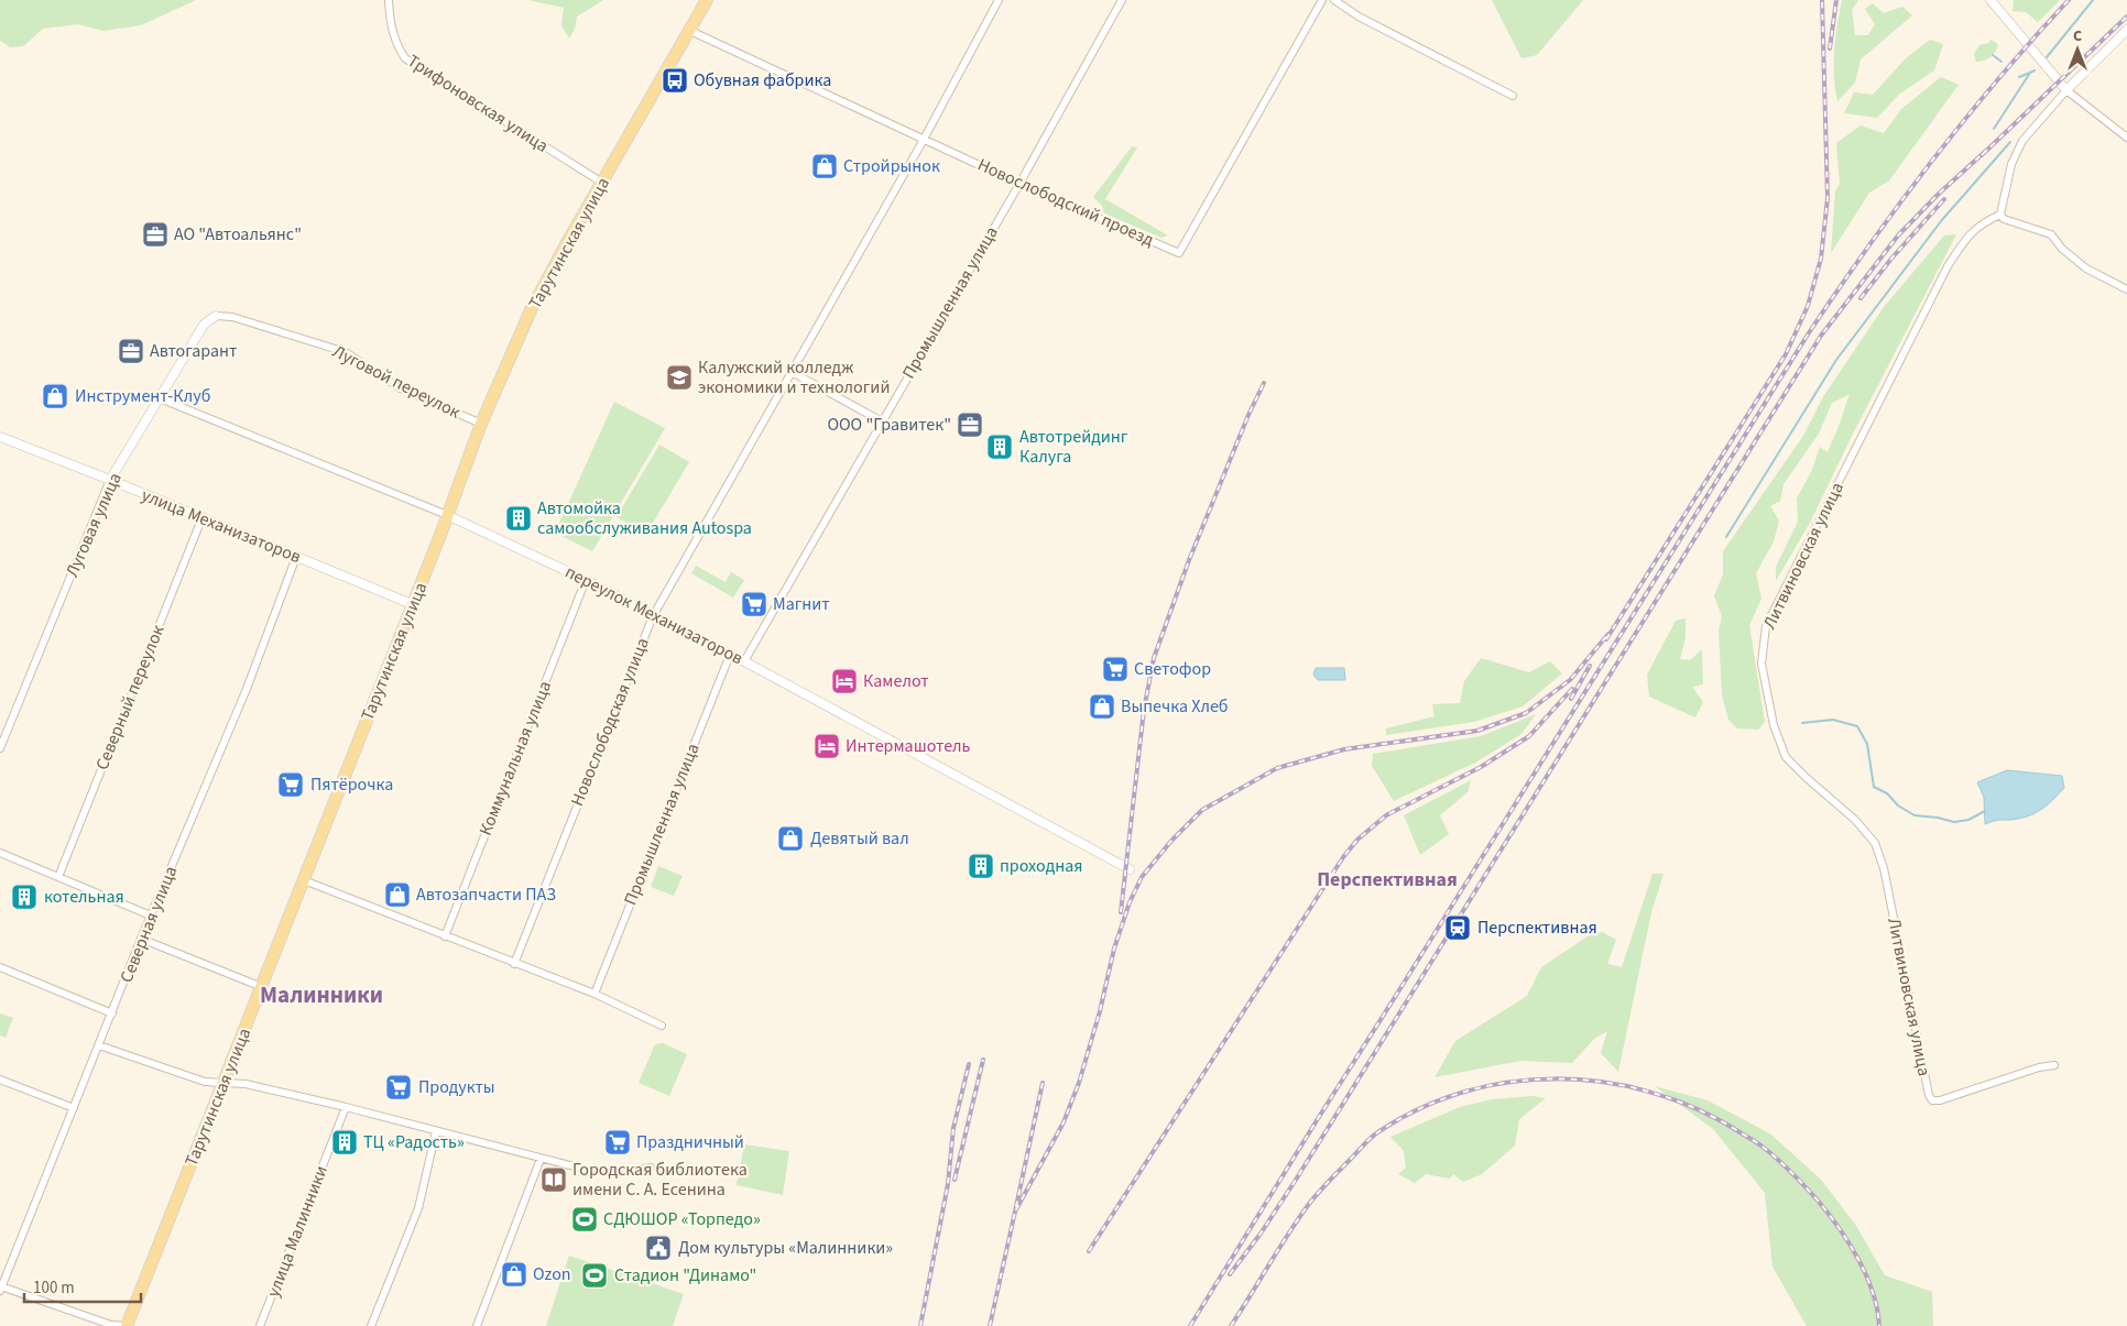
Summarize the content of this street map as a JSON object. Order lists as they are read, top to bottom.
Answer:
{
  "streets": {
    "main road": ["Тарутинская улица"],
    "street": [
      "Трифоновская улица",
      "Новослободский проезд",
      "Промышленная улица",
      "Луговой переулок",
      "Луговая улица",
      "улица Механизаторов",
      "Литвиновская улица",
      "переулок Механизаторов",
      "Северный переулок",
      "Новослободская улица",
      "Коммунальная улица",
      "Северная улица",
      "улица Малинники"
    ]
  },
  "crossings": [
    ["Трифоновская улица", "Тарутинская улица"],
    ["Новослободский проезд", "Тарутинская улица"],
    ["Новослободский проезд", "Промышленная улица"],
    ["Новослободский проезд", "Новослободская улица"],
    ["Тарутинская улица", "Луговой переулок"],
    ["Тарутинская улица", "улица Механизаторов"],
    ["Тарутинская улица", "переулок Механизаторов"],
    ["Промышленная улица", "переулок Механизаторов"],
    ["Луговой переулок", "Луговая улица"],
    ["Луговая улица", "улица Механизаторов"],
    ["Луговая улица", "переулок Механизаторов"],
    ["улица Механизаторов", "Северный переулок"],
    ["улица Механизаторов", "Северная улица"],
    ["переулок Механизаторов", "Новослободская улица"],
    ["переулок Механизаторов", "Коммунальная улица"]
  ],
  "districts": ["Перспективная", "Малинники"],
  "places": {
    "bus stop": ["Обувная фабрика"],
    "shop": [
      "Стройрынок",
      "Инструмент-Клуб",
      "Выпечка Хлеб",
      "Девятый вал",
      "Автозапчасти ПАЗ",
      "Ozon"
    ],
    "office": ["АО \"Автоальянс\"", "Автогарант", "ООО \"Гравитек\""],
    "school or university": ["Калужский колледж экономики и технологий"],
    "building": [
      "Автотрейдинг Калуга",
      "Автомойка самообслуживания Autospa",
      "проходная",
      "котельная",
      "ТЦ «Радость»"
    ],
    "supermarket": [
      "Магнит",
      "Светофор",
      "Пятёрочка",
      "Продукты",
      "Праздничный"
    ],
    "hotel": ["Камелот", "Интермашотель"],
    "station": ["Перспективная"],
    "library": ["Городская библиотека имени С. А. Есенина"],
    "sports": ["СДЮШОР «Торпедо»", "Стадион \"Динамо\""],
    "public building": ["Дом культуры «Малинники»"]
  },
  "scale_bar": "100 m",
  "north": "top"
}
